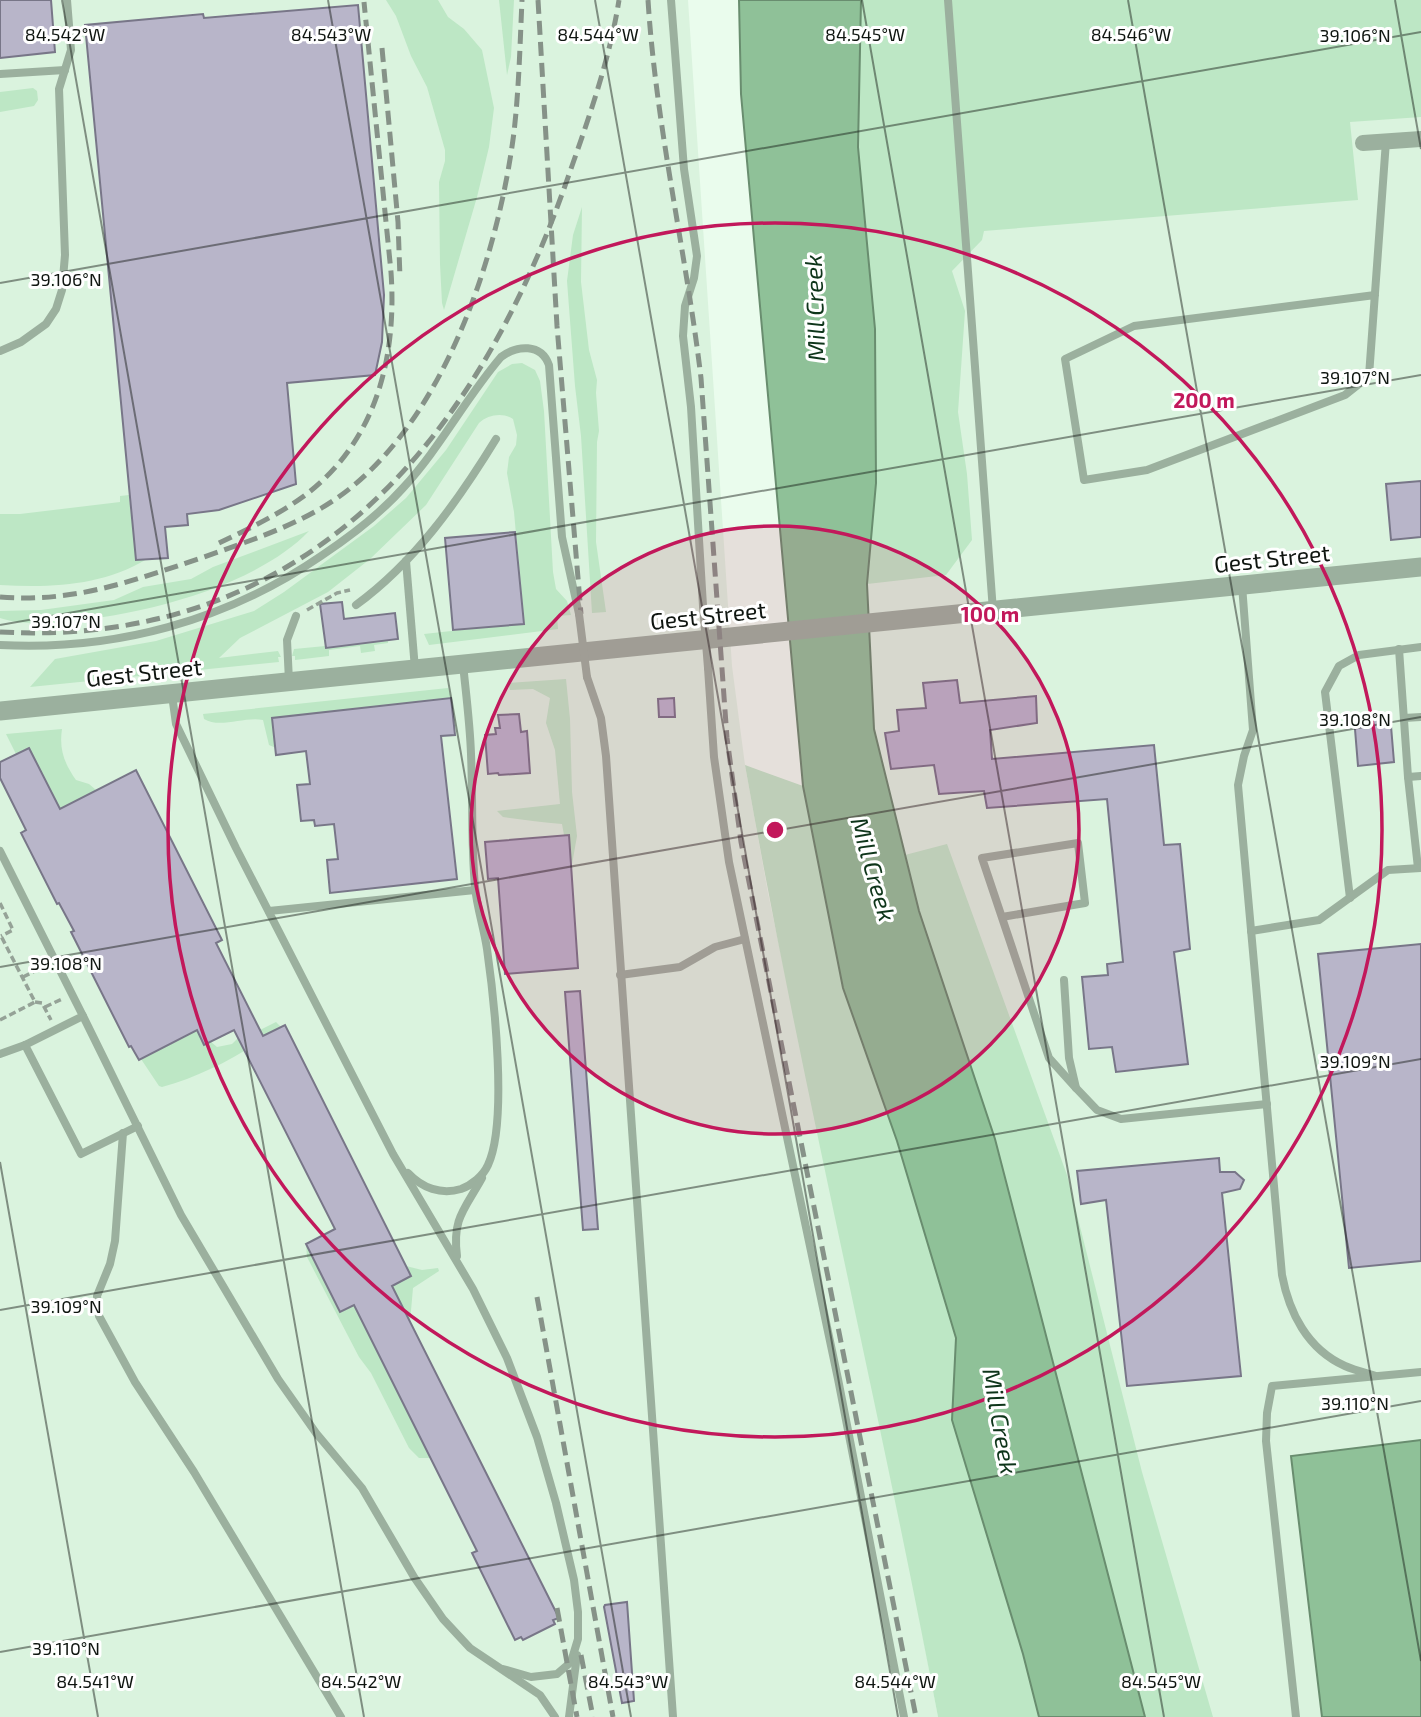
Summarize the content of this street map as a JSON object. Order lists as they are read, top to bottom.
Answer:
{
  "streets": {
    "street": ["Gest Street"]
  },
  "water": ["Mill Creek"],
  "coordinates": [
    "84.542°W",
    "84.543°W",
    "84.544°W",
    "84.545°W",
    "84.546°W",
    "39.106°N",
    "39.107°N",
    "39.108°N",
    "39.109°N",
    "39.110°N",
    "84.541°W"
  ],
  "rings": ["200 m", "100 m"]
}
